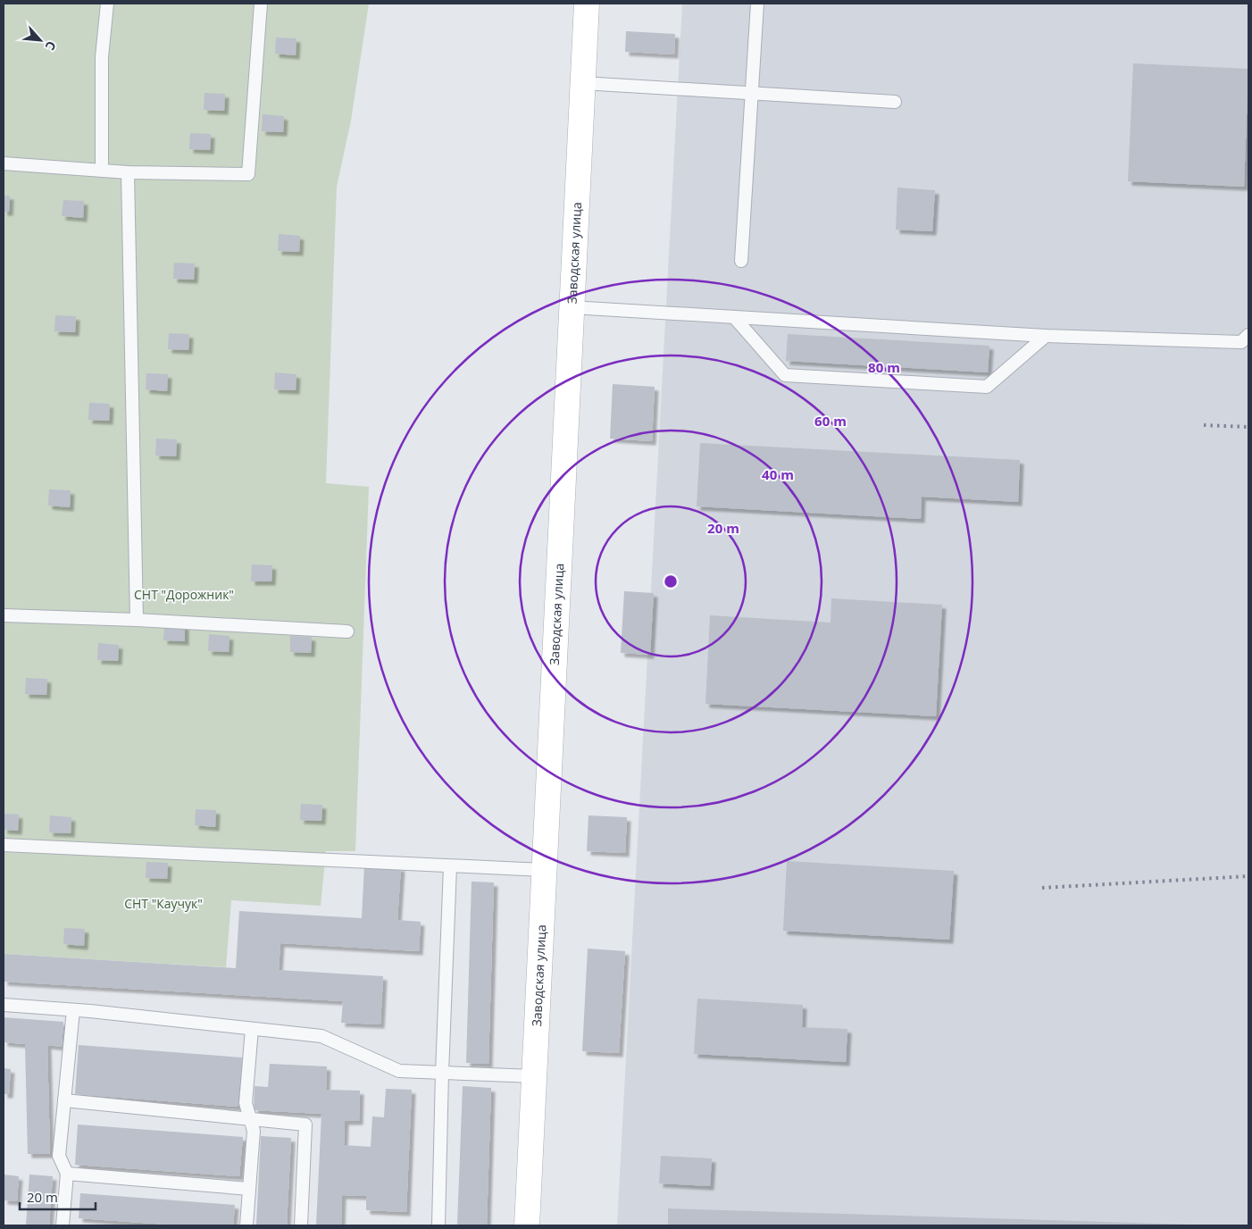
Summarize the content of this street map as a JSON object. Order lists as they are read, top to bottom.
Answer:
{
  "streets": {
    "main road": ["Заводская улица"]
  },
  "parks": ["СНТ \"Дорожник\"", "СНТ \"Каучук\""],
  "scale_bar": "20 m",
  "north": "bottom right",
  "rings": [
    "80 m",
    "60 m",
    "40 m",
    "20 m"
  ]
}
